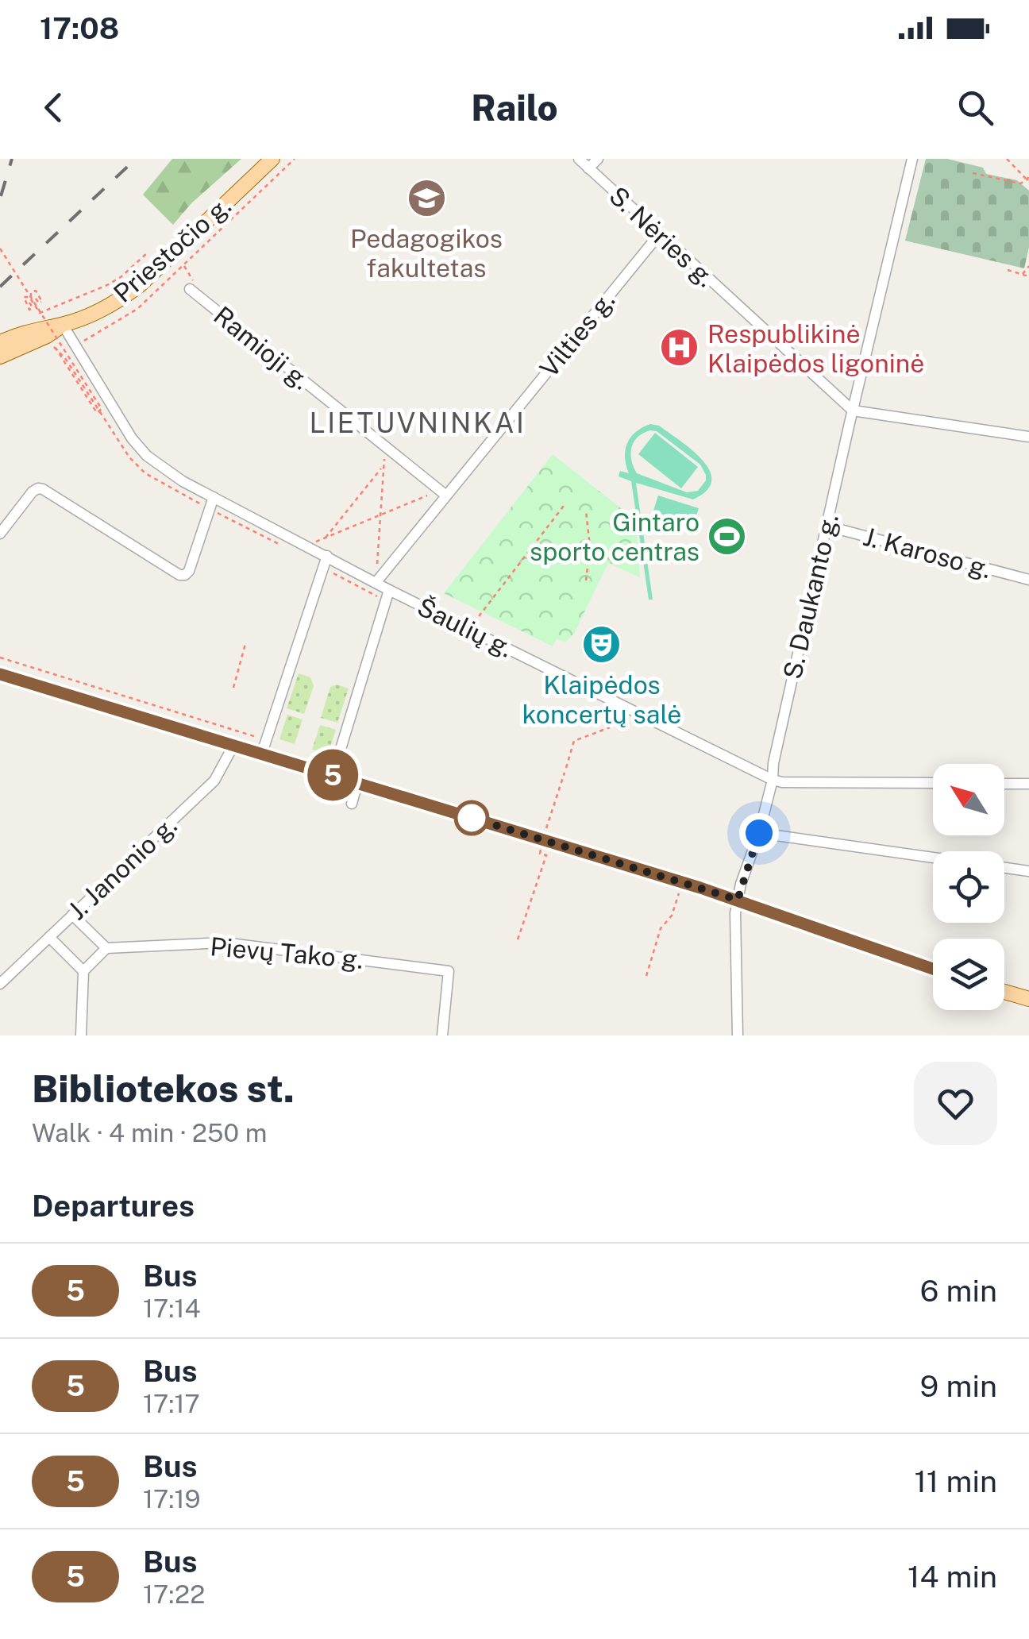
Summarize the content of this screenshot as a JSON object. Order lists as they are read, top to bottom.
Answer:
{
  "streets": {
    "main road": ["Priestočio g."],
    "street": [
      "S. Nėries g.",
      "Vilties g.",
      "Ramioji g.",
      "J. Karoso g.",
      "S. Daukanto g.",
      "Šaulių g.",
      "J. Janonio g.",
      "Pievų Tako g."
    ]
  },
  "crossings": [
    ["S. Nėries g.", "Vilties g."],
    ["S. Nėries g.", "S. Daukanto g."],
    ["Priestočio g.", "Šaulių g."],
    ["Vilties g.", "Ramioji g."],
    ["Vilties g.", "Šaulių g."],
    ["J. Karoso g.", "S. Daukanto g."],
    ["S. Daukanto g.", "Šaulių g."]
  ],
  "districts": ["LIETUVNINKAI"],
  "places": {
    "school or university": ["Pedagogikos fakultetas"],
    "hospital": ["Respublikinė Klaipėdos ligoninė"],
    "sports": ["Gintaro sporto centras"],
    "theatre": ["Klaipėdos koncertų salė"]
  },
  "lines": ["bus line 5"],
  "north": "top left",
  "page": {
    "status": "17:08",
    "header": "Railo",
    "on_map": "5",
    "heading": [
      ["Bibliotekos st.", "Walk · 4 min · 250 m"],
      "Departures"
    ],
    "list": [
      {
        "mark": "5",
        "name": "Bus",
        "note": "17:14",
        "value": "6 min"
      },
      {
        "mark": "5",
        "name": "Bus",
        "note": "17:17",
        "value": "9 min"
      },
      {
        "mark": "5",
        "name": "Bus",
        "note": "17:19",
        "value": "11 min"
      },
      {
        "mark": "5",
        "name": "Bus",
        "note": "17:22",
        "value": "14 min"
      }
    ]
  }
}
